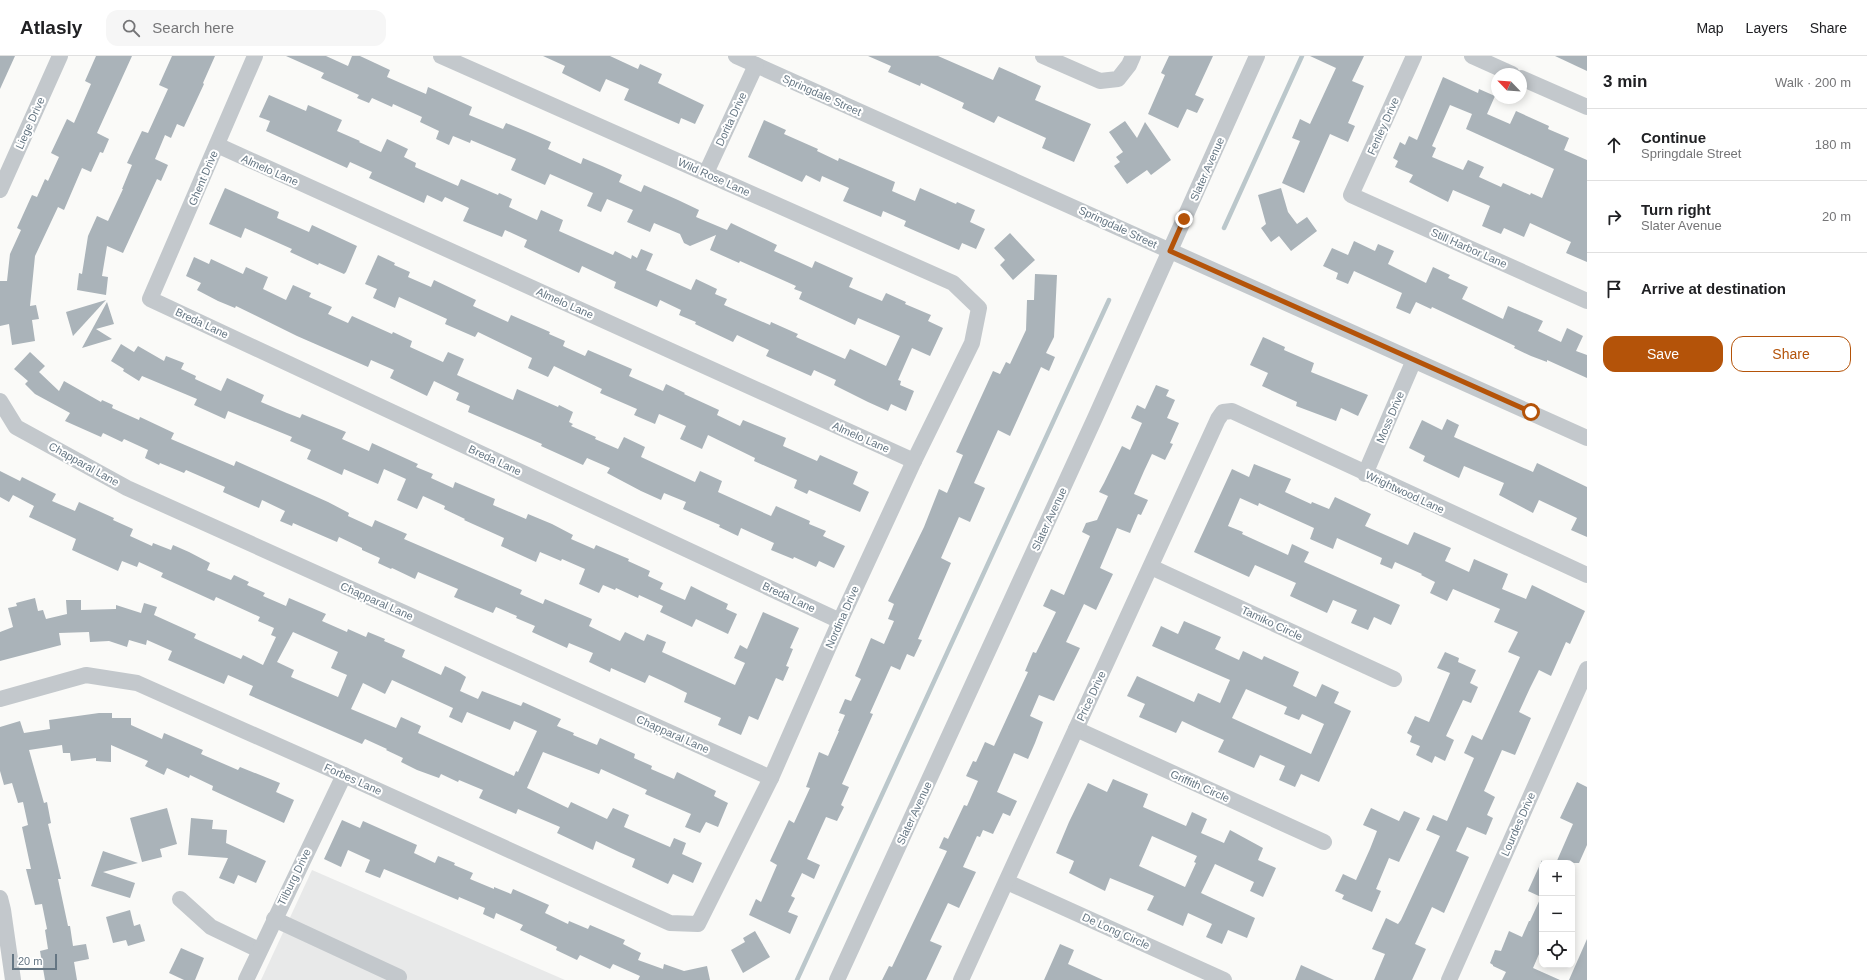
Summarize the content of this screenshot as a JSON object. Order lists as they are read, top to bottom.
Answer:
{
  "streets": {
    "street": [
      "Springdale Street",
      "Dorita Drive",
      "Liege Drive",
      "Fenley Drive",
      "Slater Avenue",
      "Almelo Lane",
      "Wild Rose Lane",
      "Ghent Drive",
      "Still Harbor Lane",
      "Breda Lane",
      "Moss Drive",
      "Chapparal Lane",
      "Wrightwood Lane",
      "Nordina Drive",
      "Tamiko Circle",
      "Price Drive",
      "Forbes Lane",
      "Griffith Circle",
      "Lourdes Drive",
      "Tilburg Drive",
      "De Long Circle"
    ]
  },
  "crossings": [
    ["Springdale Street", "Dorita Drive"],
    ["Springdale Street", "Slater Avenue"],
    ["Springdale Street", "Moss Drive"],
    ["Dorita Drive", "Wild Rose Lane"],
    ["Fenley Drive", "Still Harbor Lane"],
    ["Almelo Lane", "Ghent Drive"],
    ["Almelo Lane", "Nordina Drive"],
    ["Wild Rose Lane", "Nordina Drive"],
    ["Ghent Drive", "Breda Lane"],
    ["Breda Lane", "Nordina Drive"],
    ["Moss Drive", "Wrightwood Lane"],
    ["Chapparal Lane", "Nordina Drive"],
    ["Wrightwood Lane", "Price Drive"],
    ["Nordina Drive", "Forbes Lane"],
    ["Tamiko Circle", "Price Drive"],
    ["Price Drive", "Griffith Circle"],
    ["Price Drive", "De Long Circle"],
    ["Forbes Lane", "Tilburg Drive"]
  ],
  "scale_bar": "20 m",
  "north": "top left",
  "page": {
    "header": "Atlasly",
    "search": "Search here",
    "nav": ["Map", "Layers", "Share"],
    "heading": ["3 min", "Walk · 200 m"],
    "list": [
      ["Continue", "Springdale Street", "180 m"],
      ["Turn right", "Slater Avenue", "20 m"],
      "Arrive at destination"
    ],
    "buttons": ["Save", "Share"],
    "map_buttons": ["+", "−"],
    "scale": "20 m"
  }
}
